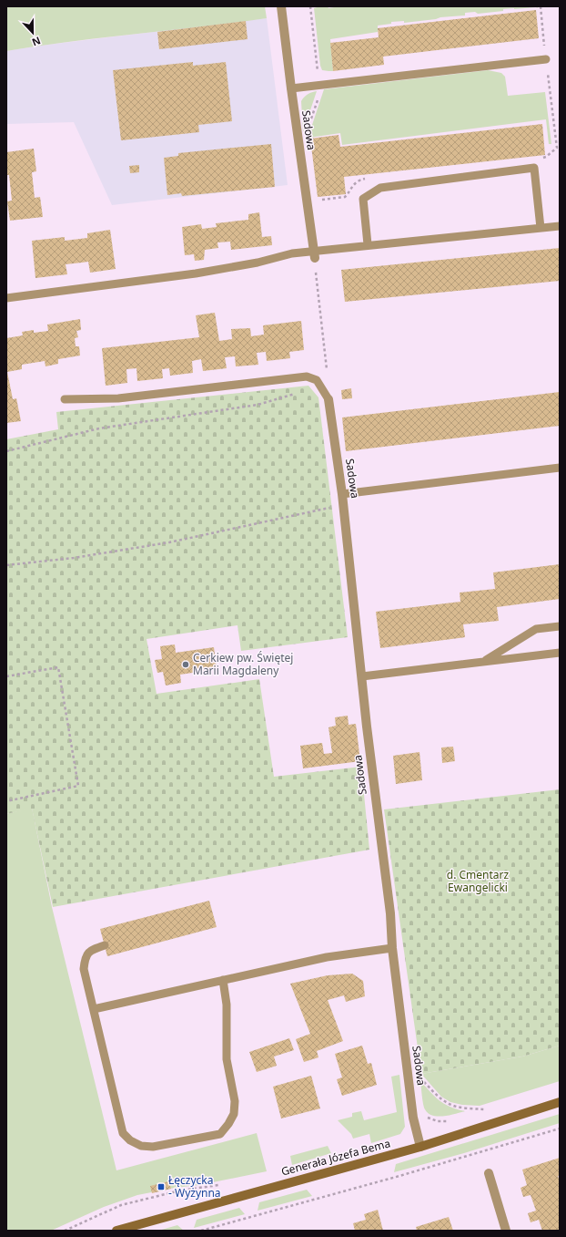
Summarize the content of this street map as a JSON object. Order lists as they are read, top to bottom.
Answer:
{
  "streets": {
    "street": ["Sadowa", "Generała Józefa Bema"]
  },
  "crossings": [
    ["Sadowa", "Generała Józefa Bema"]
  ],
  "parks": ["d. Cmentarz Ewangelicki"],
  "places": {
    "other": ["Cerkiew pw. Świętej Marii Magdaleny"],
    "transit": ["Łęczycka - Wyżynna"]
  },
  "north": "bottom"
}
